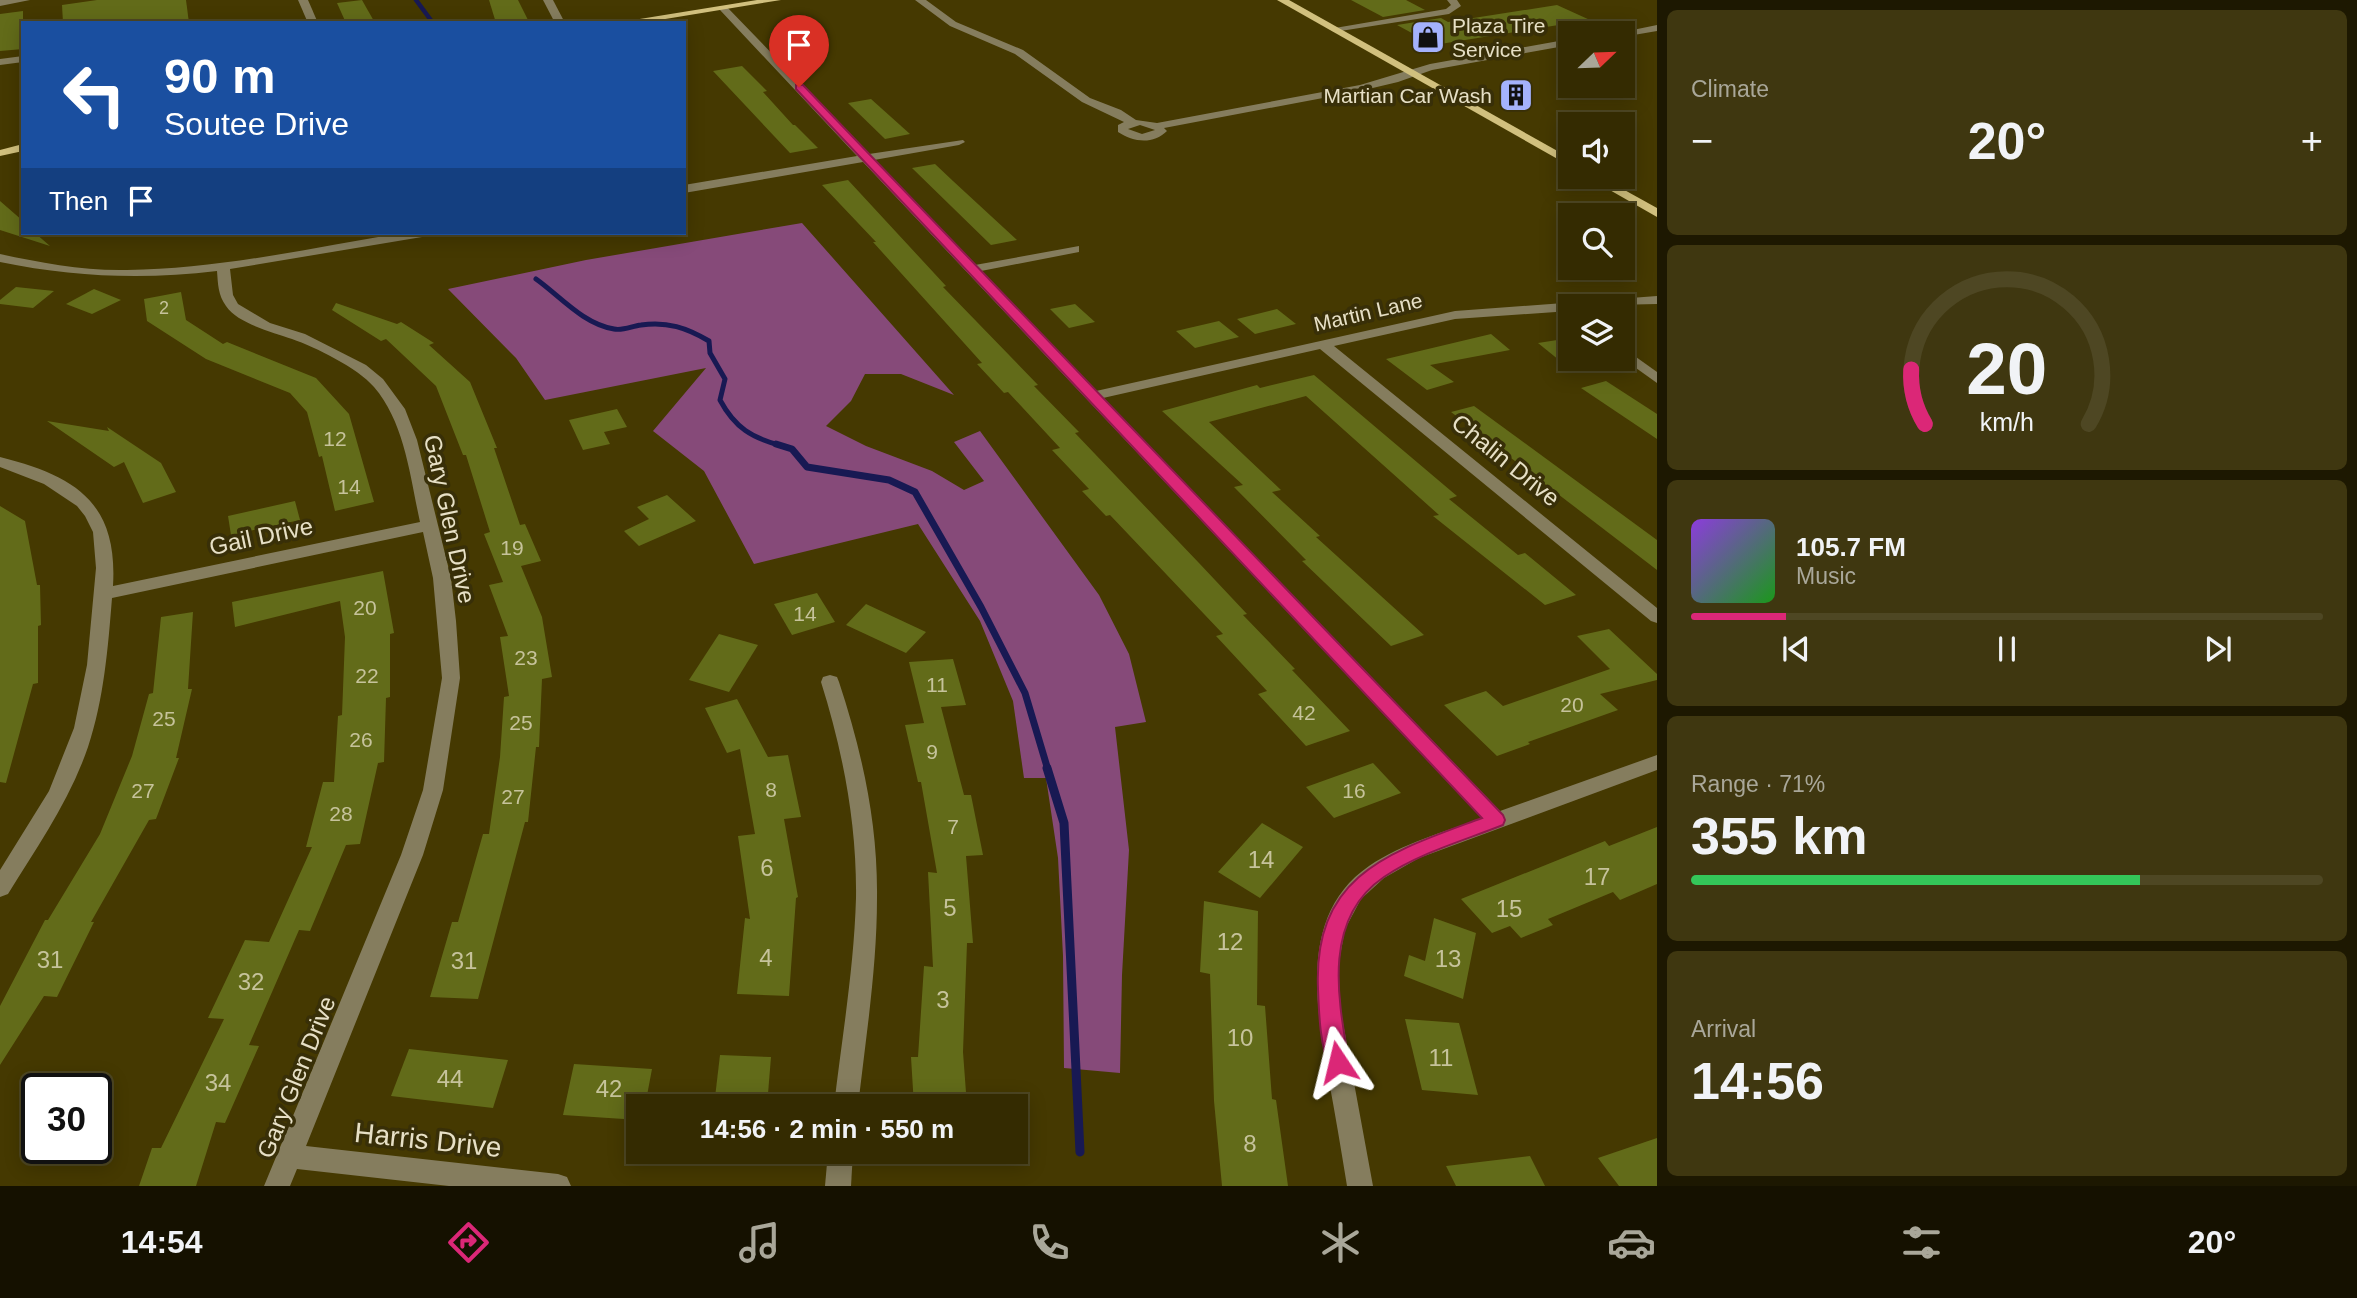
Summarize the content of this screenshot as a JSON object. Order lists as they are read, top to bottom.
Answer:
{
  "streets": {
    "street": [
      "Martin Lane",
      "Chalin Drive",
      "Gary Glen Drive",
      "Gail Drive",
      "Harris Drive"
    ]
  },
  "crossings": [
    ["Martin Lane", "Chalin Drive"],
    ["Gary Glen Drive", "Gail Drive"],
    ["Gary Glen Drive", "Harris Drive"]
  ],
  "places": {
    "shop": ["Plaza Tire Service"],
    "building": ["Martian Car Wash"]
  },
  "house_numbers": [
    "2",
    "12",
    "14",
    "19",
    "20",
    "14",
    "23",
    "22",
    "11",
    "20",
    "42",
    "25",
    "25",
    "26",
    "9",
    "8",
    "27",
    "16",
    "27",
    "28",
    "7",
    "14",
    "6",
    "17",
    "5",
    "15",
    "12",
    "4",
    "13",
    "31",
    "31",
    "32",
    "3",
    "10",
    "11",
    "44",
    "34",
    "42",
    "8"
  ],
  "north": "top right",
  "page": {
    "tile": [
      "Climate",
      ["Range · 71%", "355 km"],
      ["Arrival", "14:56"]
    ],
    "turn": ["90 m", "Soutee Drive"],
    "heat": ["−", "20°", "+"],
    "then": "Then",
    "song": ["105.7 FM", "Music"],
    "limit": "30",
    "trip": "14:56 · 2 min · 550 m",
    "tabs": ["14:54", "20°"],
    "gauge": ["20", "km/h"]
  }
}
